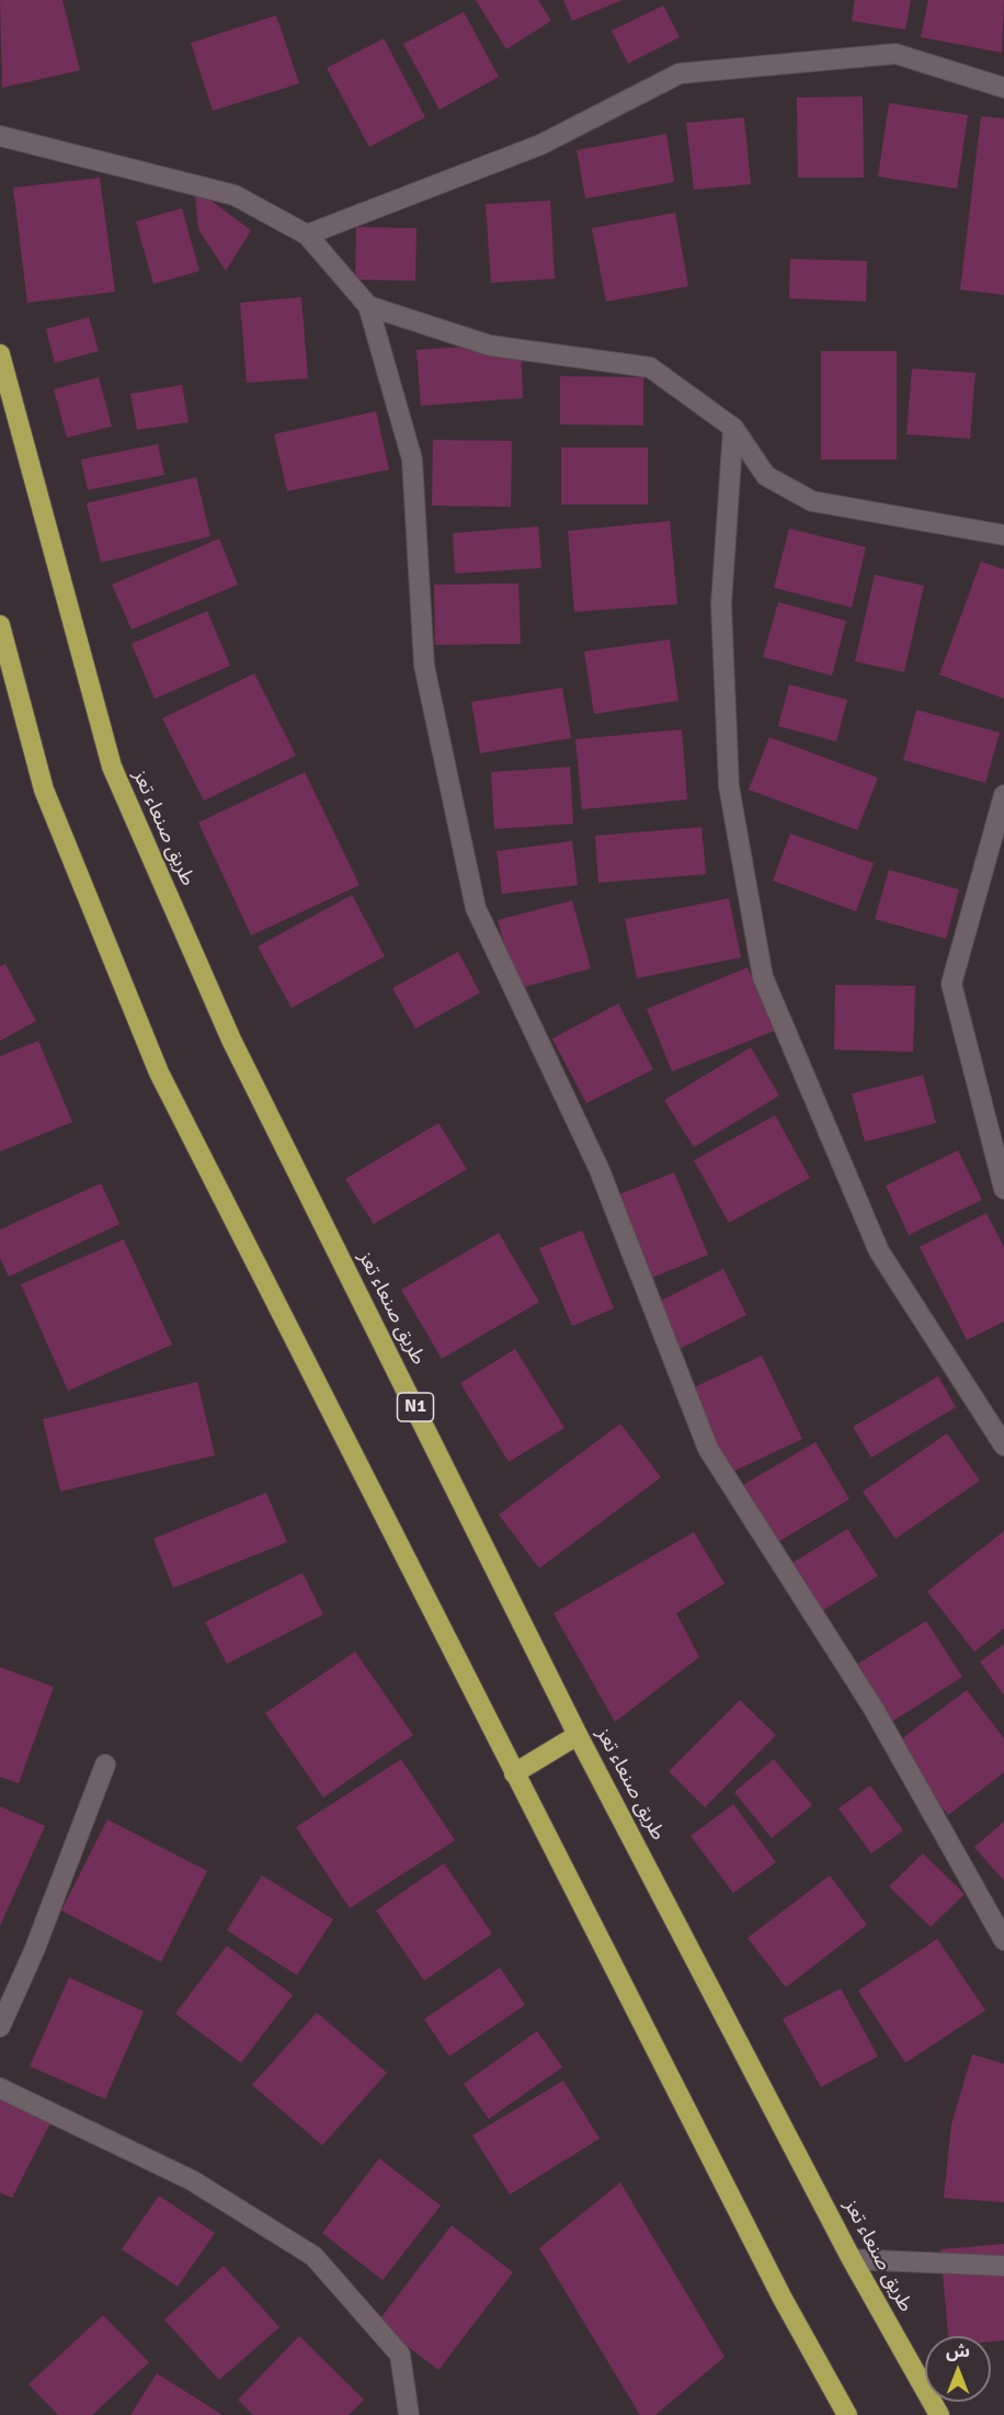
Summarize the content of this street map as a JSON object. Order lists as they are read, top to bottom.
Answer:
{
  "streets": {
    "highway": ["طريق صنعاء تعز", "N1"]
  },
  "north": "top"
}
